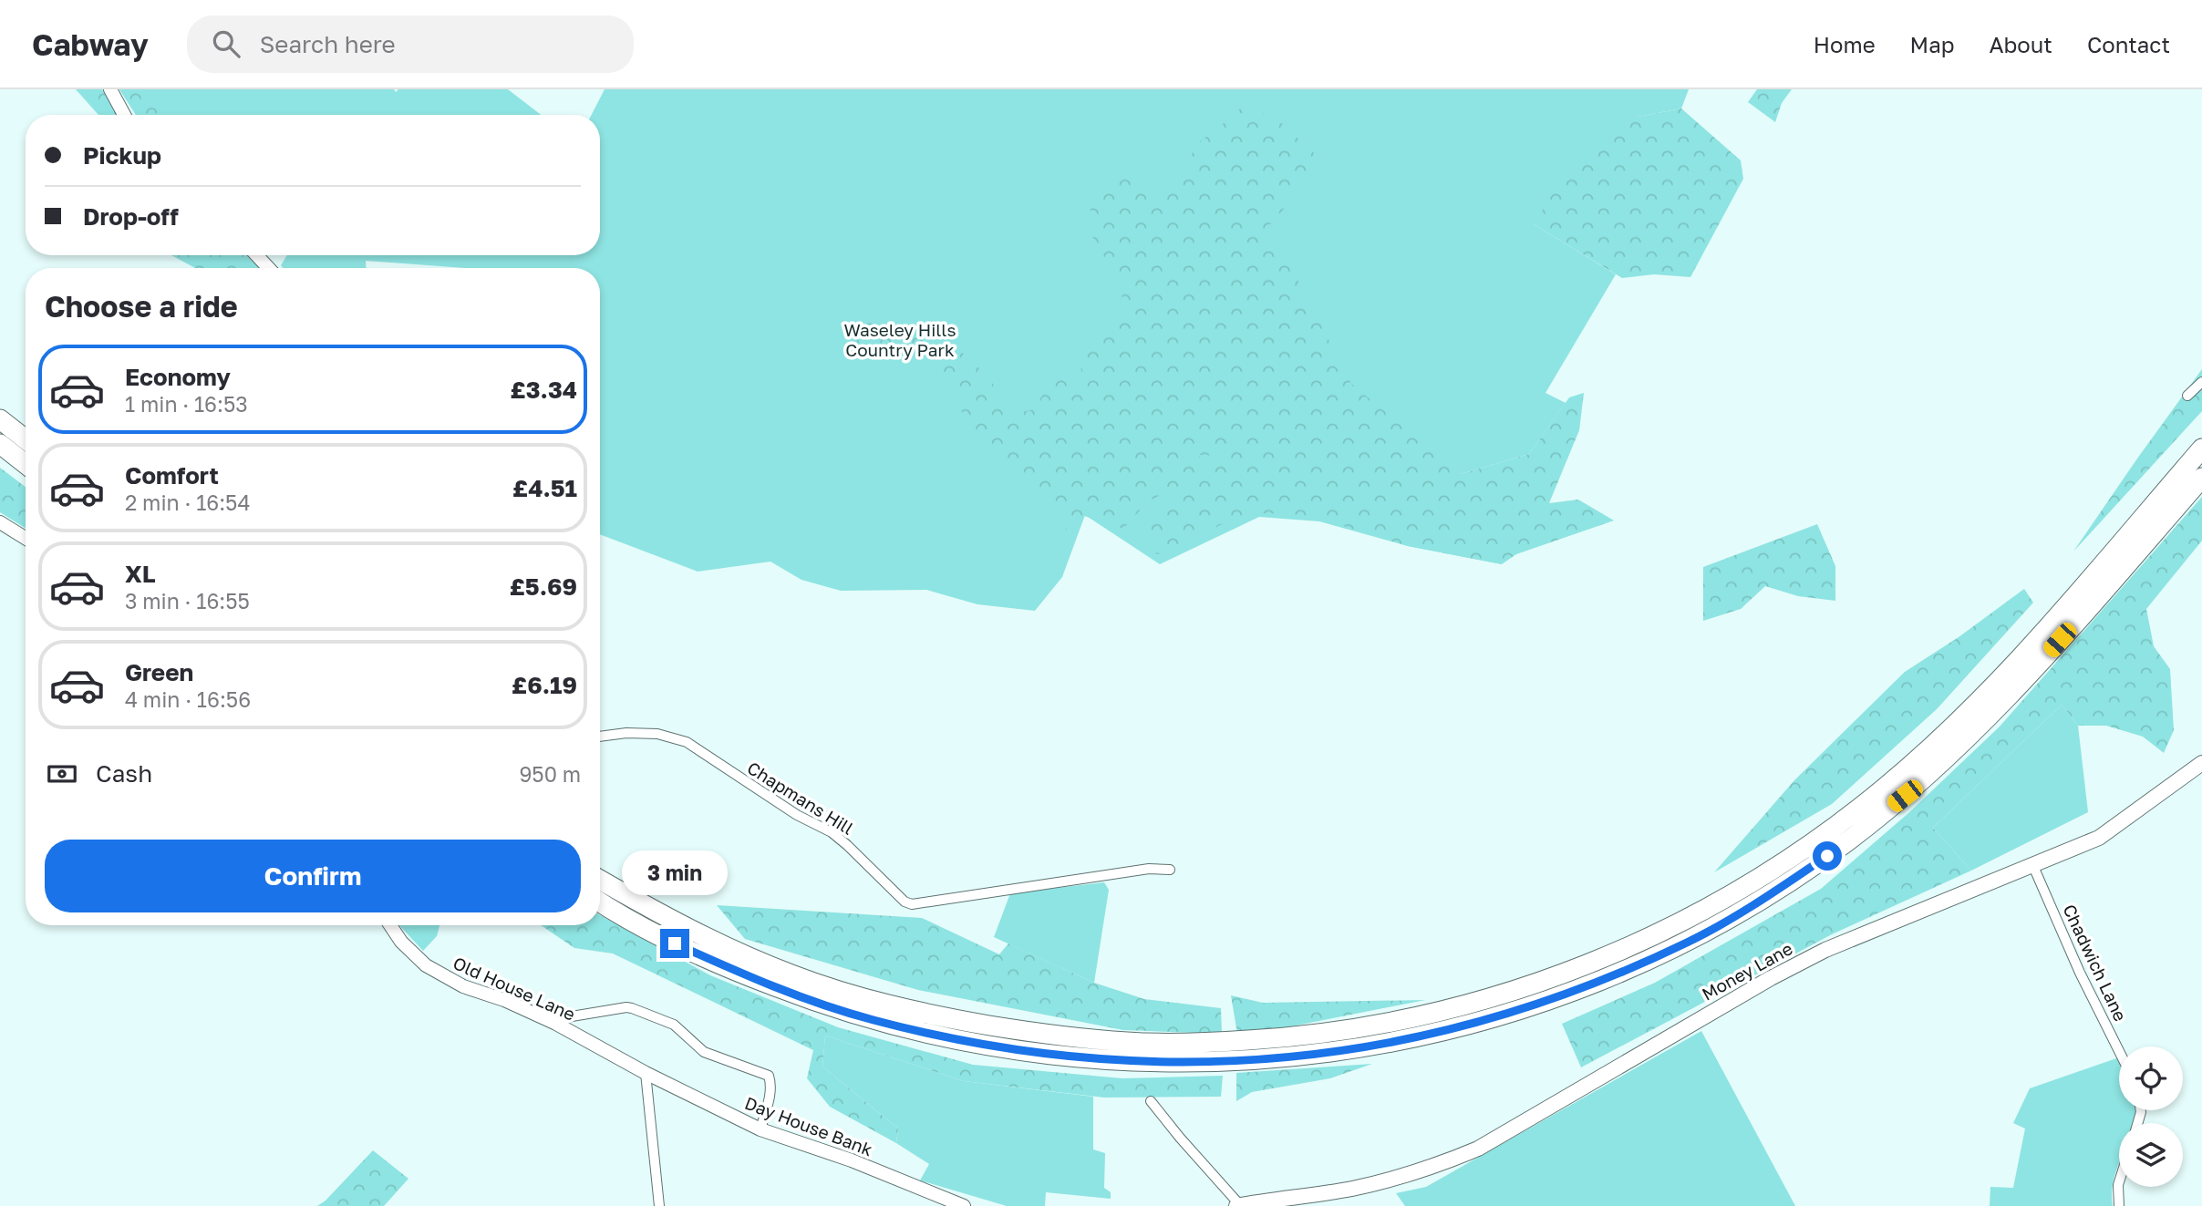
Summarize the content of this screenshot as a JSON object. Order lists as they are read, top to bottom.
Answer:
{
  "streets": {
    "main road": ["Money Lane"],
    "street": [
      "Chapmans Hill",
      "Chadwich Lane",
      "Old House Lane",
      "Day House Bank"
    ]
  },
  "crossings": [
    ["Chadwich Lane", "Money Lane"],
    ["Old House Lane", "Day House Bank"]
  ],
  "parks": ["Waseley Hills Country Park"],
  "page": {
    "header": "Cabway",
    "search": "Search here",
    "nav": [
      "Home",
      "Map",
      "About",
      "Contact"
    ],
    "banner": ["Pickup", "Drop-off"],
    "heading": "Choose a ride",
    "list": [
      {
        "name": "Economy",
        "note": "1 min · 16:53",
        "value": "£3.34"
      },
      {
        "name": "Comfort",
        "note": "2 min · 16:54",
        "value": "£4.51"
      },
      {
        "name": "XL",
        "note": "3 min · 16:55",
        "value": "£5.69"
      },
      {
        "name": "Green",
        "note": "4 min · 16:56",
        "value": "£6.19"
      }
    ],
    "pay": ["Cash", "950 m"],
    "buttons": "Confirm",
    "bubble": "3 min"
  }
}
